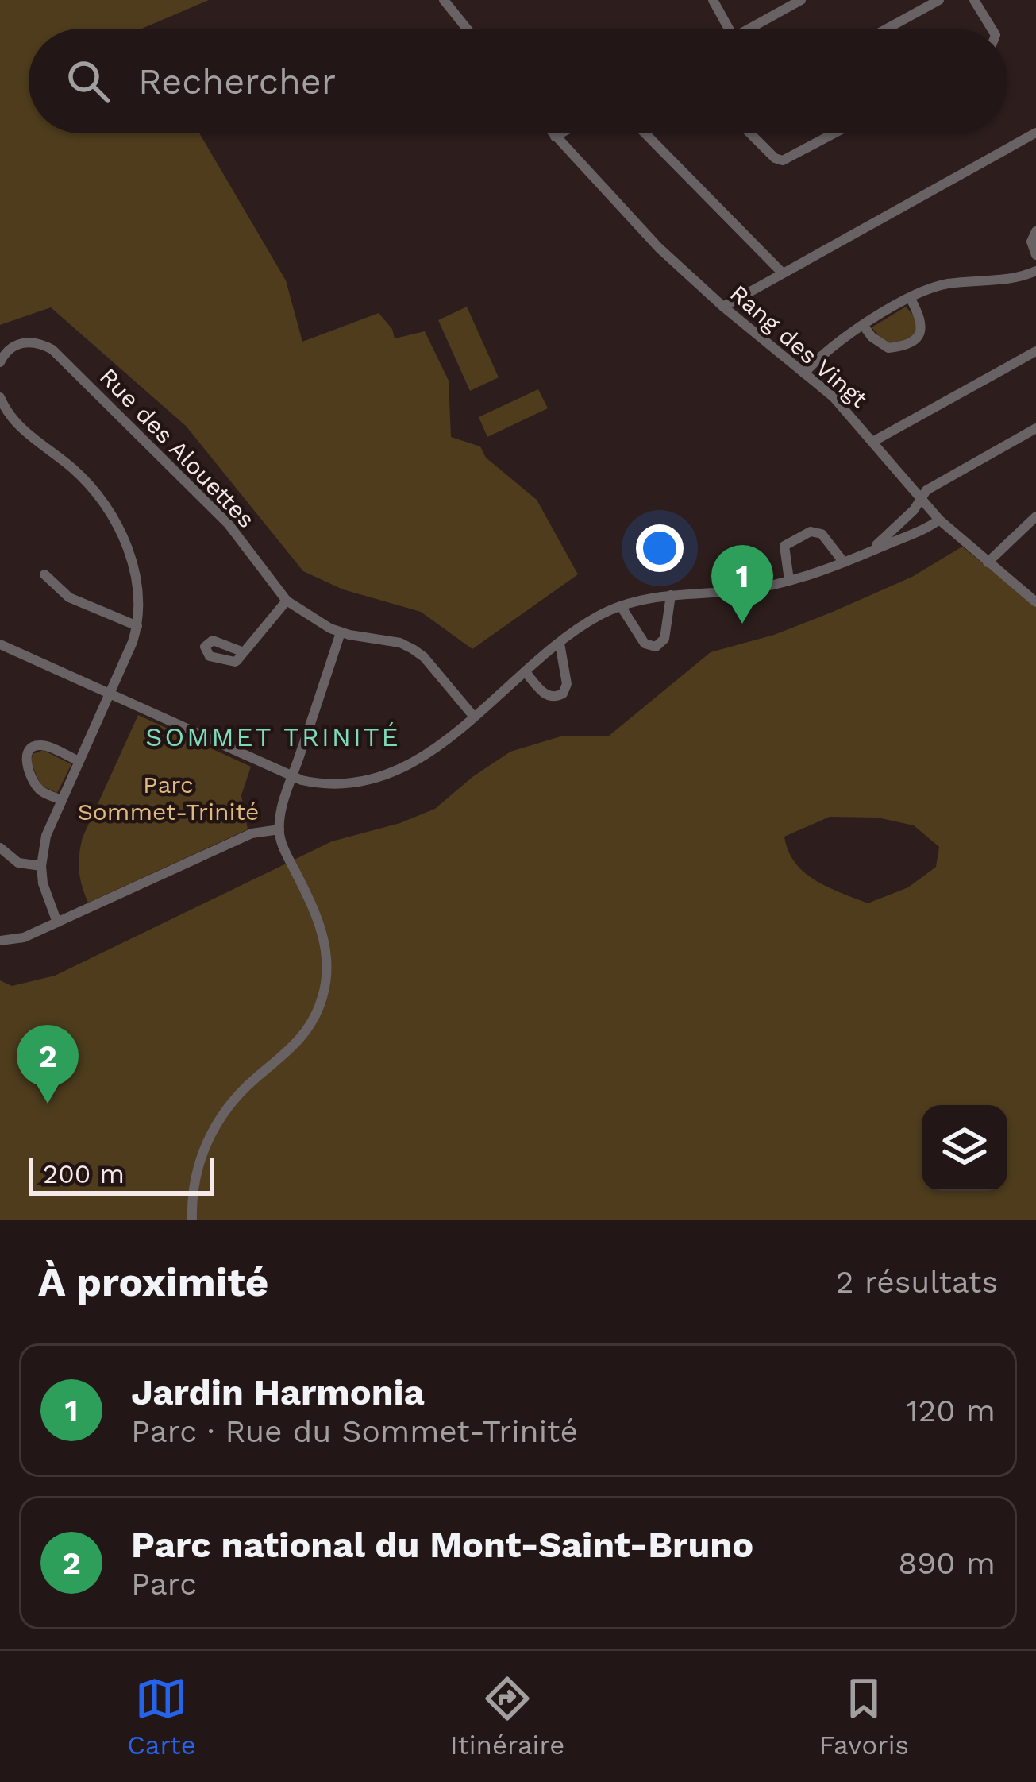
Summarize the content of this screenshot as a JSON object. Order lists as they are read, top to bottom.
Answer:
{
  "streets": {
    "street": ["Rang des Vingt", "Rue des Alouettes"]
  },
  "districts": ["SOMMET TRINITÉ"],
  "parks": ["Parc Sommet-Trinité"],
  "scale_bar": "200 m",
  "page": {
    "search": "Rechercher",
    "pins": ["1", "2"],
    "scale": "200 m",
    "heading": ["À proximité", "2 résultats"],
    "list": [
      {
        "mark": "1",
        "name": "Jardin Harmonia",
        "note": "Parc · Rue du Sommet-Trinité",
        "value": "120 m"
      },
      {
        "mark": "2",
        "name": "Parc national du Mont-Saint-Bruno",
        "note": "Parc",
        "value": "890 m"
      }
    ],
    "nav": ["Carte", "Itinéraire", "Favoris"]
  }
}
